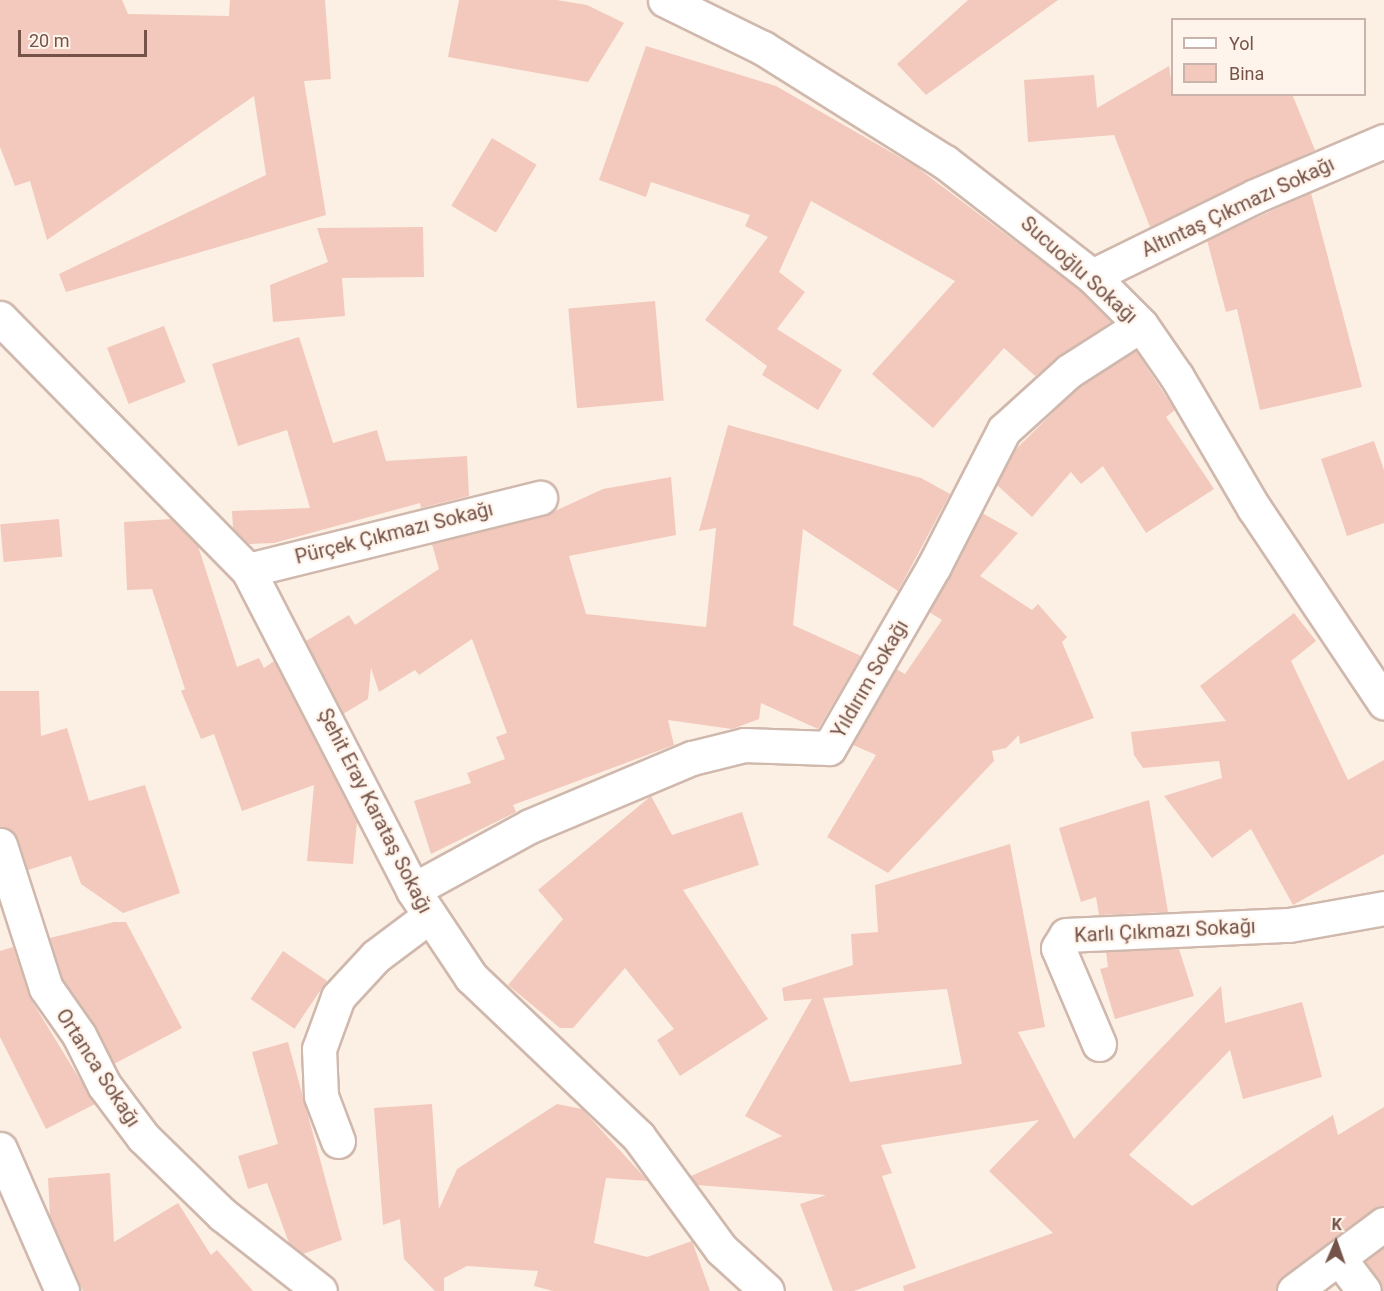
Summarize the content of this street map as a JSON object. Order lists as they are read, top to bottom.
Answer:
{
  "streets": {
    "street": [
      "Altıntaş Çıkmazı Sokağı",
      "Sucuoğlu Sokağı",
      "Pürçek Çıkmazı Sokağı",
      "Yıldırım Sokağı",
      "Şehit Eray Karataş Sokağı",
      "Karlı Çıkmazı Sokağı",
      "Ortanca Sokağı"
    ]
  },
  "crossings": [
    ["Altıntaş Çıkmazı Sokağı", "Sucuoğlu Sokağı"],
    ["Sucuoğlu Sokağı", "Yıldırım Sokağı"],
    ["Pürçek Çıkmazı Sokağı", "Şehit Eray Karataş Sokağı"],
    ["Yıldırım Sokağı", "Şehit Eray Karataş Sokağı"]
  ],
  "legend": ["Yol", "Bina"],
  "scale_bar": "20 m",
  "north": "top"
}
